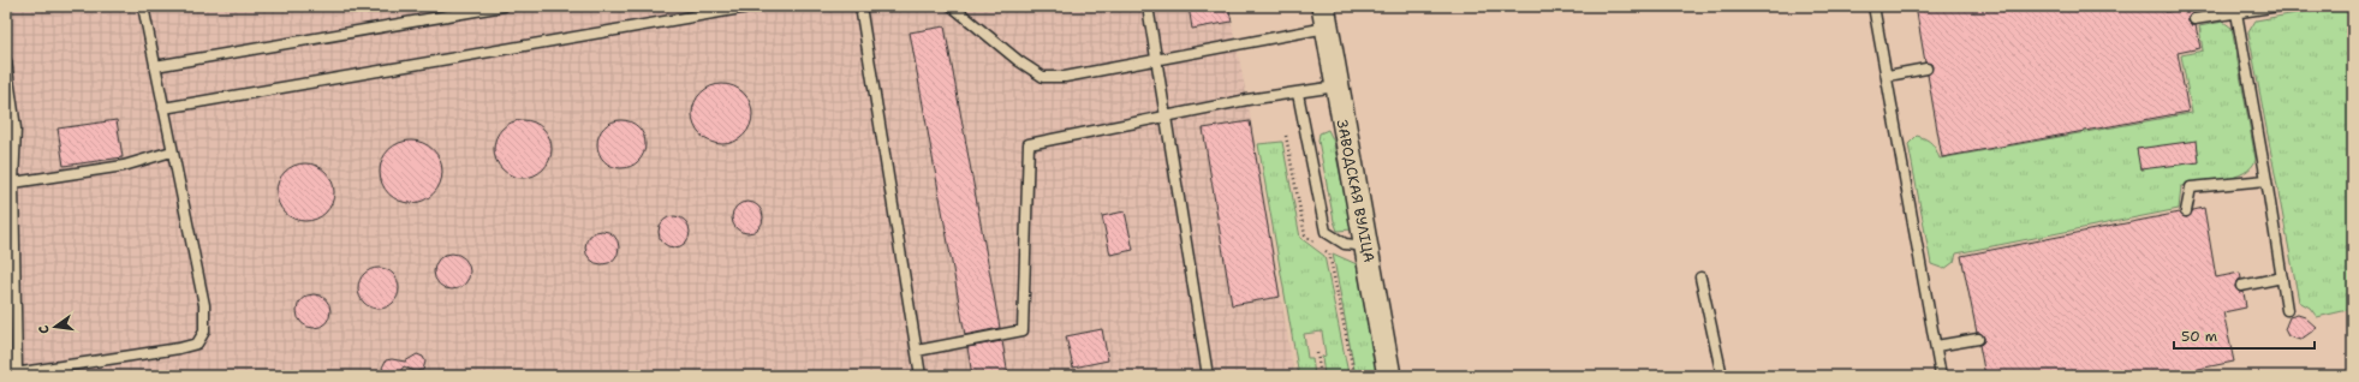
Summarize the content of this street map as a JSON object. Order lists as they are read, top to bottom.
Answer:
{
  "streets": {
    "street": ["ЗАВОДСКАЯ ВУЛІЦА"]
  },
  "scale_bar": "50 m",
  "north": "left"
}
